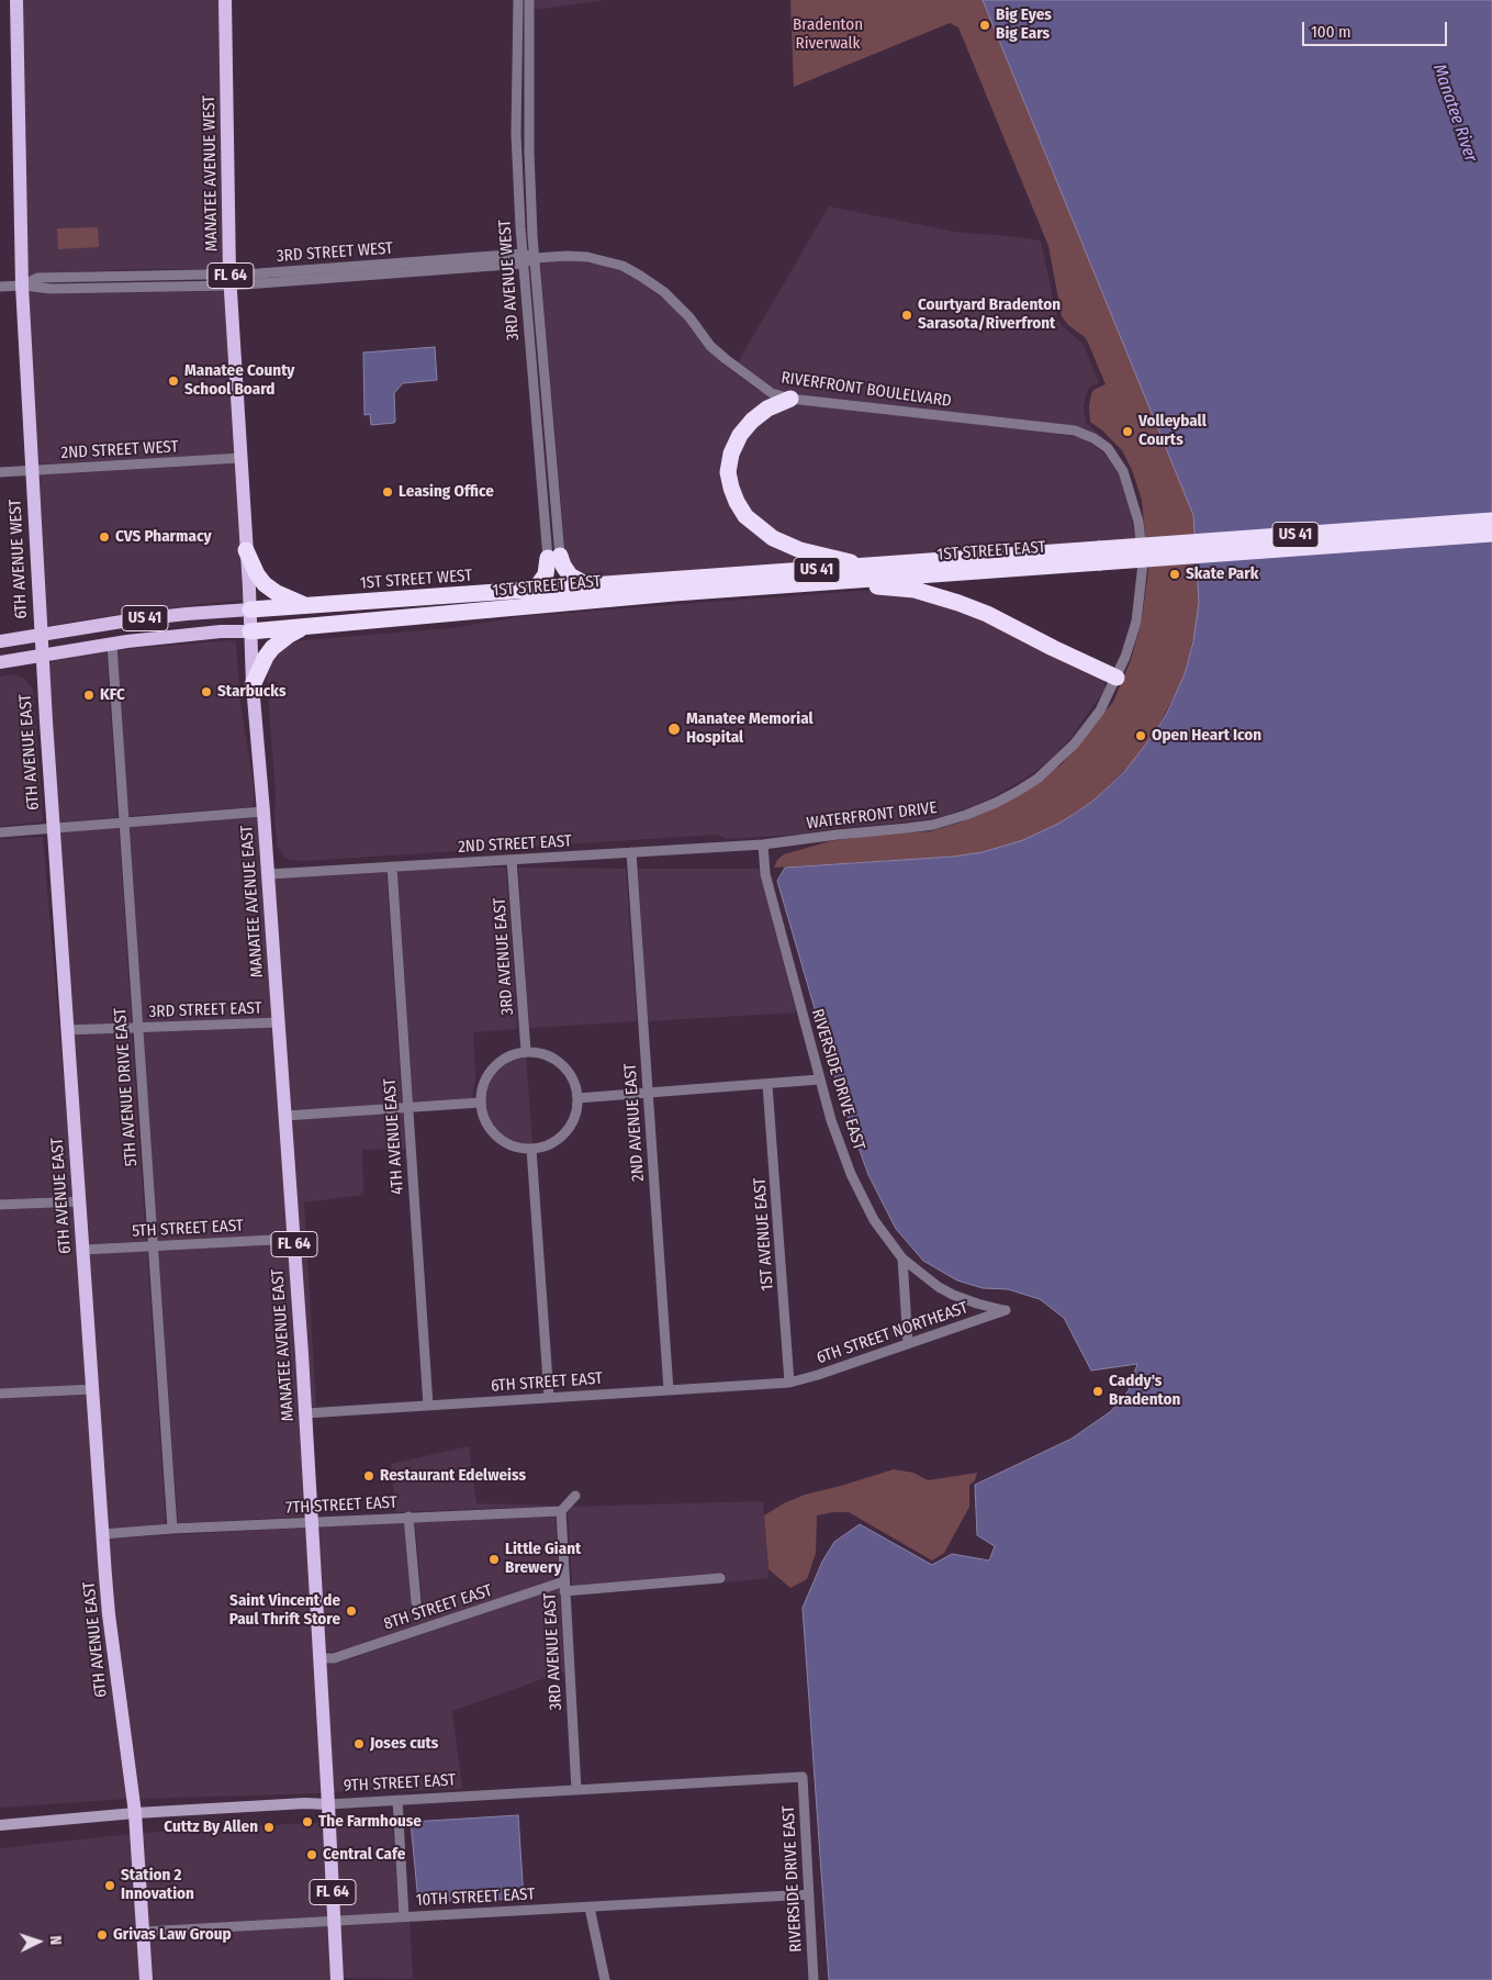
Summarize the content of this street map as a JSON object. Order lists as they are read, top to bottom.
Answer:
{
  "streets": {
    "highway": ["US 41", "1ST STREET EAST", "1ST STREET WEST"],
    "main road": [
      "MANATEE AVENUE WEST",
      "FL 64",
      "6TH AVENUE WEST",
      "6TH AVENUE EAST",
      "MANATEE AVENUE EAST"
    ],
    "street": [
      "3RD STREET WEST",
      "3RD AVENUE WEST",
      "RIVERFRONT BOULELVARD",
      "2ND STREET WEST",
      "WATERFRONT DRIVE",
      "2ND STREET EAST",
      "3RD AVENUE EAST",
      "3RD STREET EAST",
      "RIVERSIDE DRIVE EAST",
      "5TH AVENUE DRIVE EAST",
      "2ND AVENUE EAST",
      "4TH AVENUE EAST",
      "5TH STREET EAST",
      "1ST AVENUE EAST",
      "6TH STREET NORTHEAST",
      "6TH STREET EAST",
      "7TH STREET EAST",
      "8TH STREET EAST",
      "9TH STREET EAST",
      "10TH STREET EAST"
    ]
  },
  "crossings": [
    ["MANATEE AVENUE WEST", "3RD STREET WEST"],
    ["MANATEE AVENUE WEST", "2ND STREET WEST"],
    ["MANATEE AVENUE WEST", "1ST STREET WEST"],
    ["MANATEE AVENUE WEST", "MANATEE AVENUE EAST"],
    ["3RD STREET WEST", "3RD AVENUE WEST"],
    ["3RD STREET WEST", "RIVERFRONT BOULELVARD"],
    ["3RD STREET WEST", "6TH AVENUE WEST"],
    ["RIVERFRONT BOULELVARD", "WATERFRONT DRIVE"],
    ["2ND STREET WEST", "6TH AVENUE WEST"],
    ["US 41", "1ST STREET EAST"],
    ["US 41", "1ST STREET WEST"],
    ["1ST STREET EAST", "6TH AVENUE WEST"],
    ["1ST STREET EAST", "1ST STREET WEST"],
    ["1ST STREET EAST", "6TH AVENUE EAST"],
    ["1ST STREET EAST", "MANATEE AVENUE EAST"],
    ["1ST STREET EAST", "5TH AVENUE DRIVE EAST"],
    ["6TH AVENUE WEST", "1ST STREET WEST"],
    ["6TH AVENUE WEST", "6TH AVENUE EAST"],
    ["1ST STREET WEST", "MANATEE AVENUE EAST"],
    ["6TH AVENUE EAST", "3RD STREET EAST"],
    ["6TH AVENUE EAST", "5TH STREET EAST"],
    ["6TH AVENUE EAST", "7TH STREET EAST"],
    ["6TH AVENUE EAST", "9TH STREET EAST"],
    ["6TH AVENUE EAST", "10TH STREET EAST"],
    ["WATERFRONT DRIVE", "2ND STREET EAST"],
    ["WATERFRONT DRIVE", "RIVERSIDE DRIVE EAST"],
    ["2ND STREET EAST", "MANATEE AVENUE EAST"],
    ["2ND STREET EAST", "3RD AVENUE EAST"],
    ["2ND STREET EAST", "RIVERSIDE DRIVE EAST"],
    ["2ND STREET EAST", "2ND AVENUE EAST"],
    ["2ND STREET EAST", "4TH AVENUE EAST"],
    ["MANATEE AVENUE EAST", "3RD STREET EAST"],
    ["MANATEE AVENUE EAST", "5TH STREET EAST"],
    ["MANATEE AVENUE EAST", "6TH STREET EAST"],
    ["MANATEE AVENUE EAST", "7TH STREET EAST"],
    ["MANATEE AVENUE EAST", "8TH STREET EAST"],
    ["MANATEE AVENUE EAST", "9TH STREET EAST"],
    ["MANATEE AVENUE EAST", "10TH STREET EAST"],
    ["3RD AVENUE EAST", "7TH STREET EAST"],
    ["3RD AVENUE EAST", "8TH STREET EAST"],
    ["3RD AVENUE EAST", "9TH STREET EAST"],
    ["3RD STREET EAST", "5TH AVENUE DRIVE EAST"],
    ["RIVERSIDE DRIVE EAST", "6TH STREET NORTHEAST"],
    ["RIVERSIDE DRIVE EAST", "9TH STREET EAST"],
    ["RIVERSIDE DRIVE EAST", "10TH STREET EAST"],
    ["5TH AVENUE DRIVE EAST", "5TH STREET EAST"],
    ["5TH AVENUE DRIVE EAST", "7TH STREET EAST"],
    ["2ND AVENUE EAST", "6TH STREET EAST"],
    ["4TH AVENUE EAST", "6TH STREET EAST"],
    ["1ST AVENUE EAST", "6TH STREET NORTHEAST"],
    ["1ST AVENUE EAST", "6TH STREET EAST"],
    ["6TH STREET NORTHEAST", "6TH STREET EAST"]
  ],
  "water": ["Manatee River"],
  "parks": ["Bradenton Riverwalk"],
  "places": [
    "Big Eyes Big Ears",
    "Courtyard Bradenton Sarasota/Riverfront",
    "Manatee County School Board",
    "Volleyball Courts",
    "Leasing Office",
    "CVS Pharmacy",
    "Skate Park",
    "Starbucks",
    "KFC",
    "Manatee Memorial Hospital",
    "Open Heart Icon",
    "Caddy's Bradenton",
    "Restaurant Edelweiss",
    "Little Giant Brewery",
    "Saint Vincent de Paul Thrift Store",
    "Joses cuts",
    "The Farmhouse",
    "Cuttz By Allen",
    "Central Cafe",
    "Station 2 Innovation",
    "Grivas Law Group"
  ],
  "scale_bar": "100 m",
  "north": "right"
}
